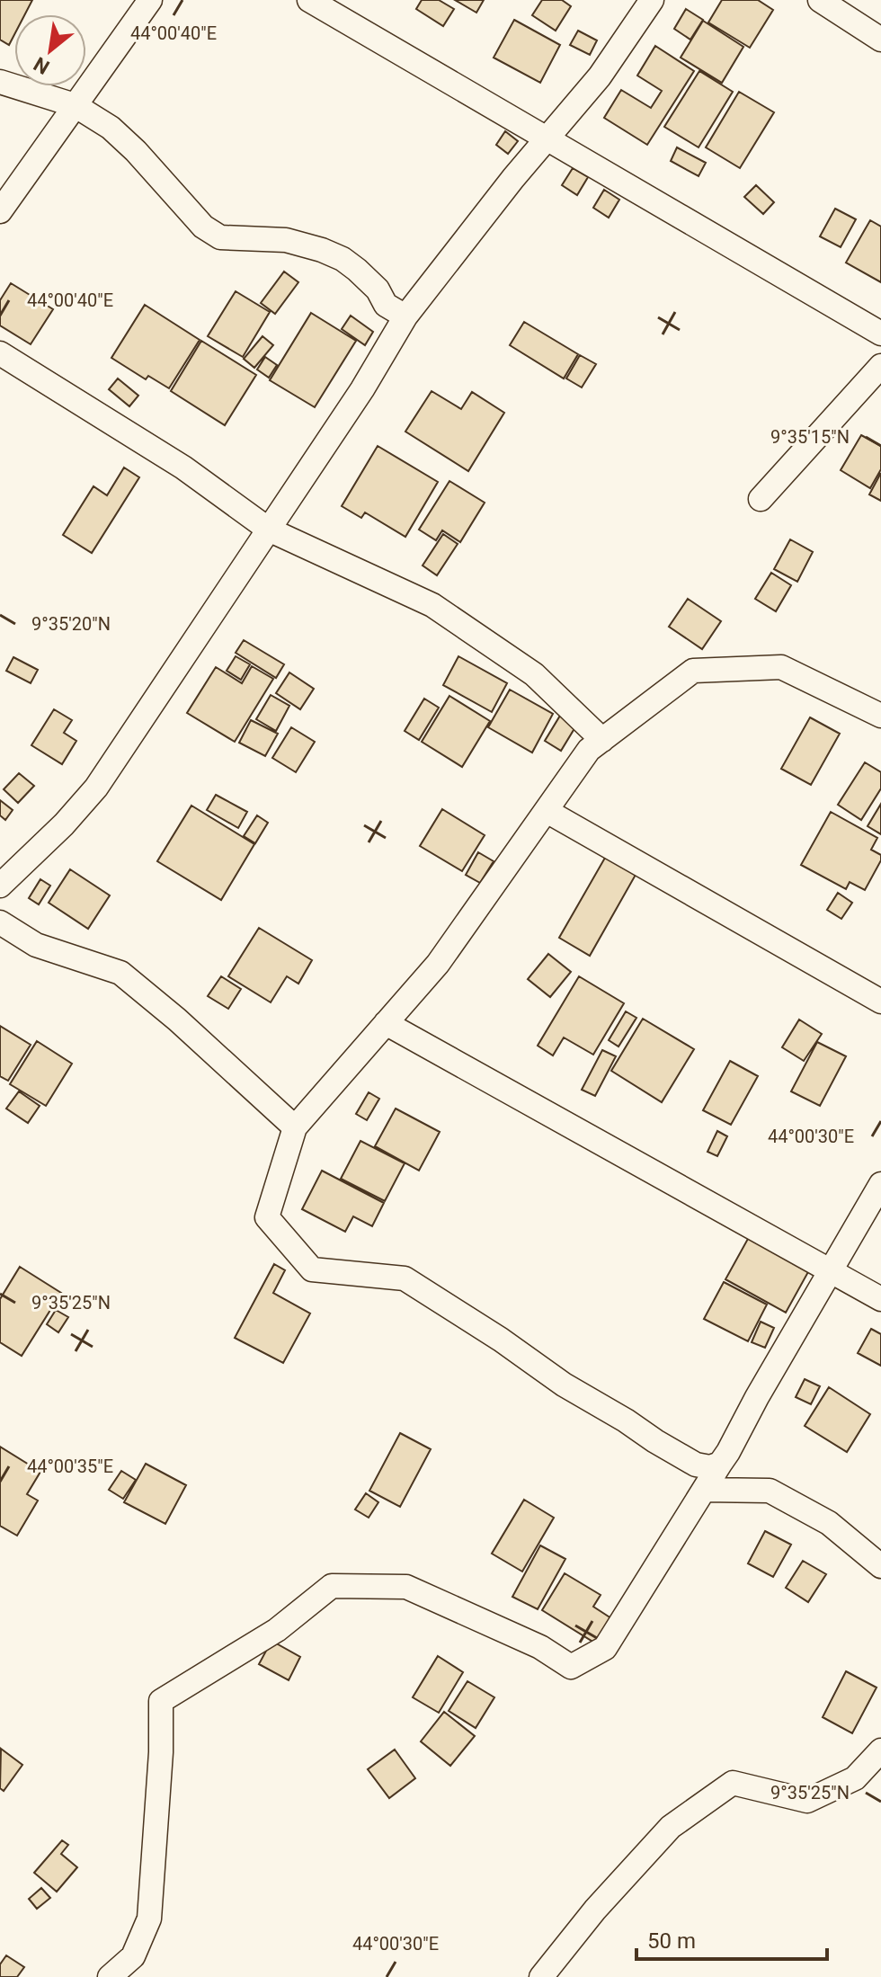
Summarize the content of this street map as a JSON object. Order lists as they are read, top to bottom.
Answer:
{
  "scale_bar": "50 m",
  "north": "bottom left",
  "coordinates": [
    "44°00'40\"E",
    "9°35'15\"N",
    "9°35'20\"N",
    "44°00'30\"E",
    "9°35'25\"N",
    "44°00'35\"E"
  ]
}
